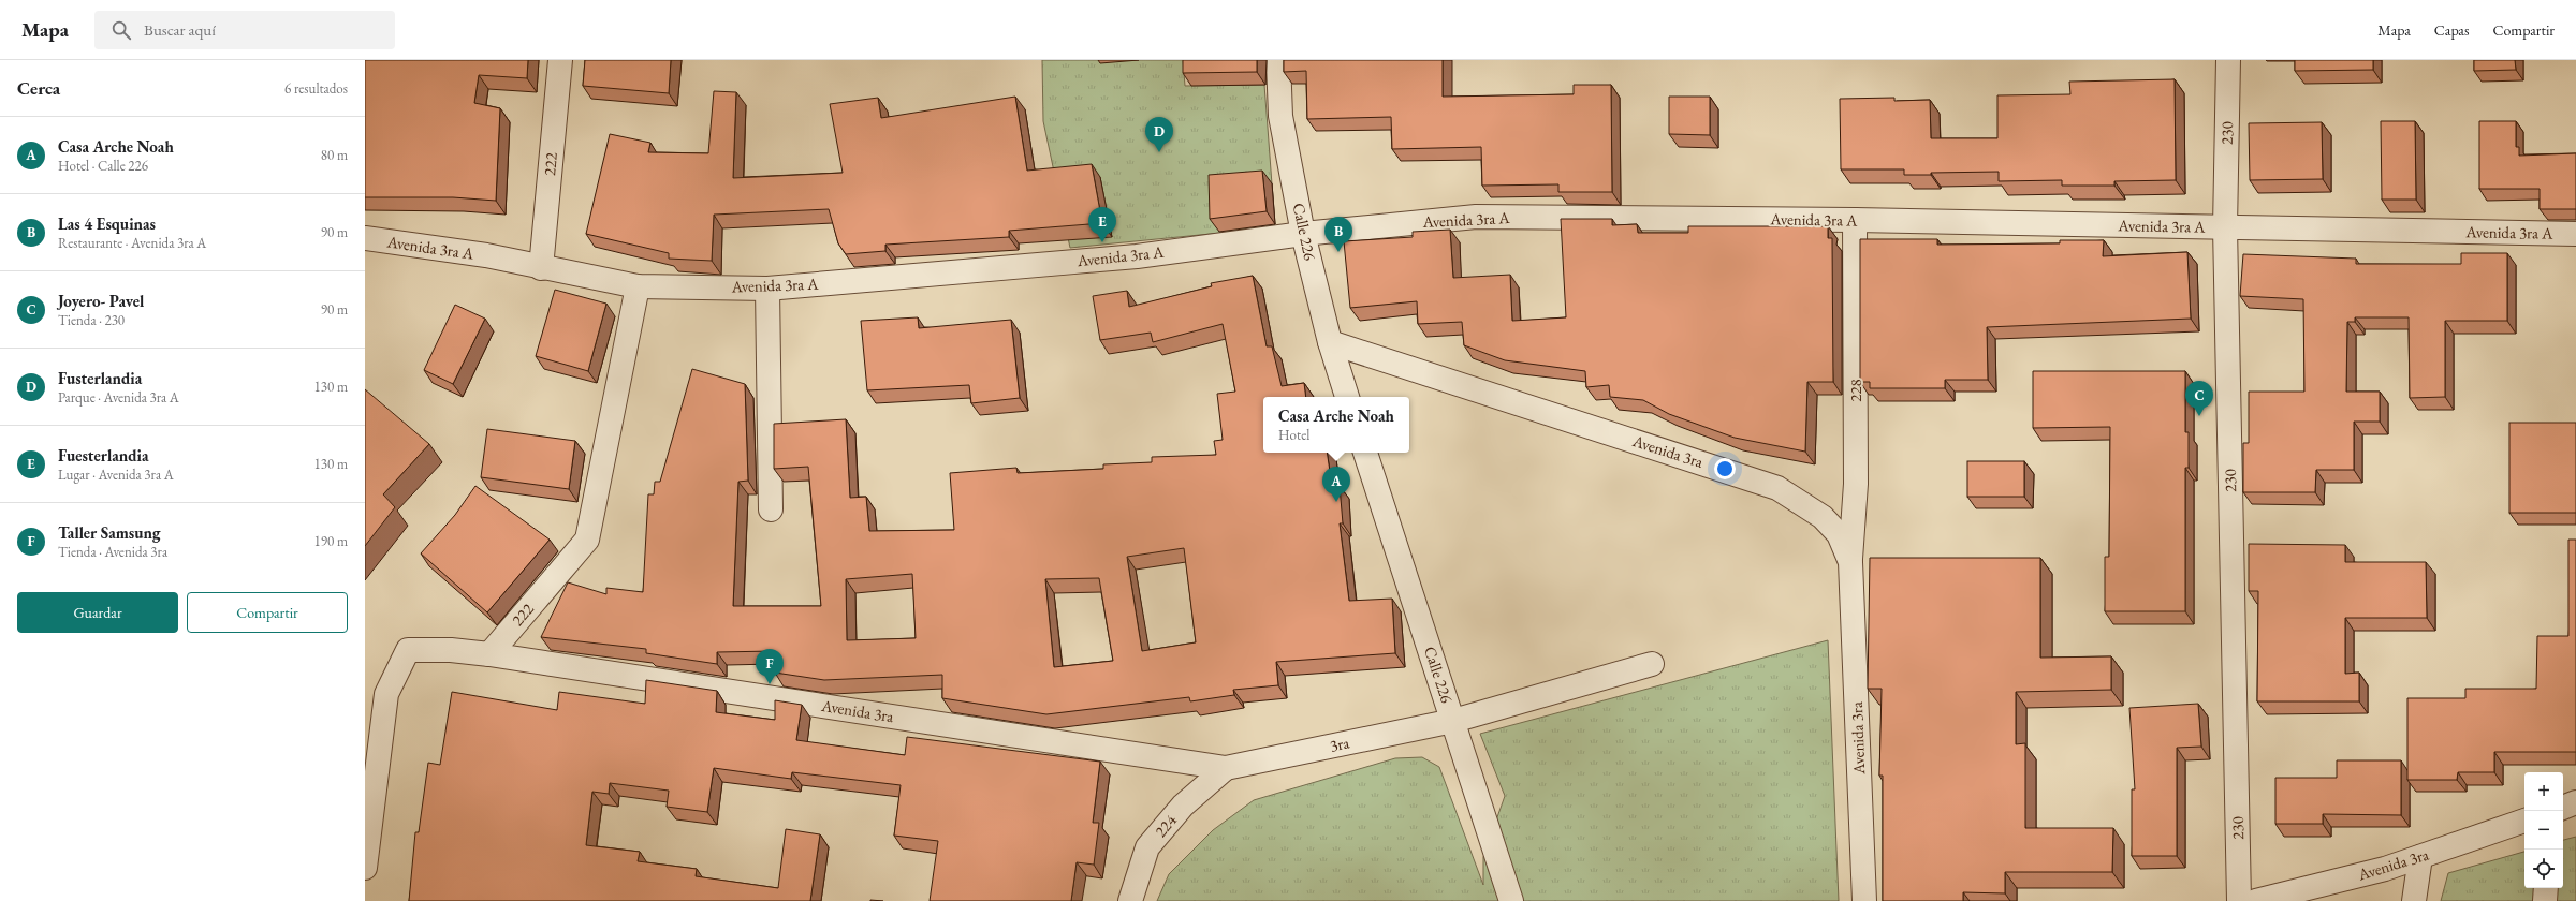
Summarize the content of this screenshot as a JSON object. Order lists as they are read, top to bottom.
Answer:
{
  "streets": {
    "street": [
      "230",
      "222",
      "Avenida 3ra A",
      "Calle 226",
      "228",
      "Avenida 3ra",
      "3ra",
      "224"
    ]
  },
  "crossings": [
    ["230", "Avenida 3ra A"],
    ["222", "Avenida 3ra A"],
    ["222", "Avenida 3ra"],
    ["Avenida 3ra A", "Calle 226"],
    ["Avenida 3ra A", "228"],
    ["Calle 226", "Avenida 3ra"],
    ["Calle 226", "3ra"],
    ["228", "Avenida 3ra"],
    ["Avenida 3ra", "3ra"],
    ["Avenida 3ra", "224"],
    ["3ra", "224"]
  ],
  "page": {
    "header": "Mapa",
    "search": "Buscar aquí",
    "nav": ["Mapa", "Capas", "Compartir"],
    "heading": ["Cerca", "6 resultados"],
    "list": [
      {
        "mark": "A",
        "name": "Casa Arche Noah",
        "note": "Hotel · Calle 226",
        "value": "80 m"
      },
      {
        "mark": "B",
        "name": "Las 4 Esquinas",
        "note": "Restaurante · Avenida 3ra A",
        "value": "90 m"
      },
      {
        "mark": "C",
        "name": "Joyero- Pavel",
        "note": "Tienda · 230",
        "value": "90 m"
      },
      {
        "mark": "D",
        "name": "Fusterlandia",
        "note": "Parque · Avenida 3ra A",
        "value": "130 m"
      },
      {
        "mark": "E",
        "name": "Fuesterlandia",
        "note": "Lugar · Avenida 3ra A",
        "value": "130 m"
      },
      {
        "mark": "F",
        "name": "Taller Samsung",
        "note": "Tienda · Avenida 3ra",
        "value": "190 m"
      }
    ],
    "pins": [
      "D",
      "E",
      "B",
      "C",
      "A",
      "F"
    ],
    "popup": ["Casa Arche Noah", "Hotel"],
    "buttons": ["Guardar", "Compartir"],
    "map_buttons": ["+", "−"]
  }
}
